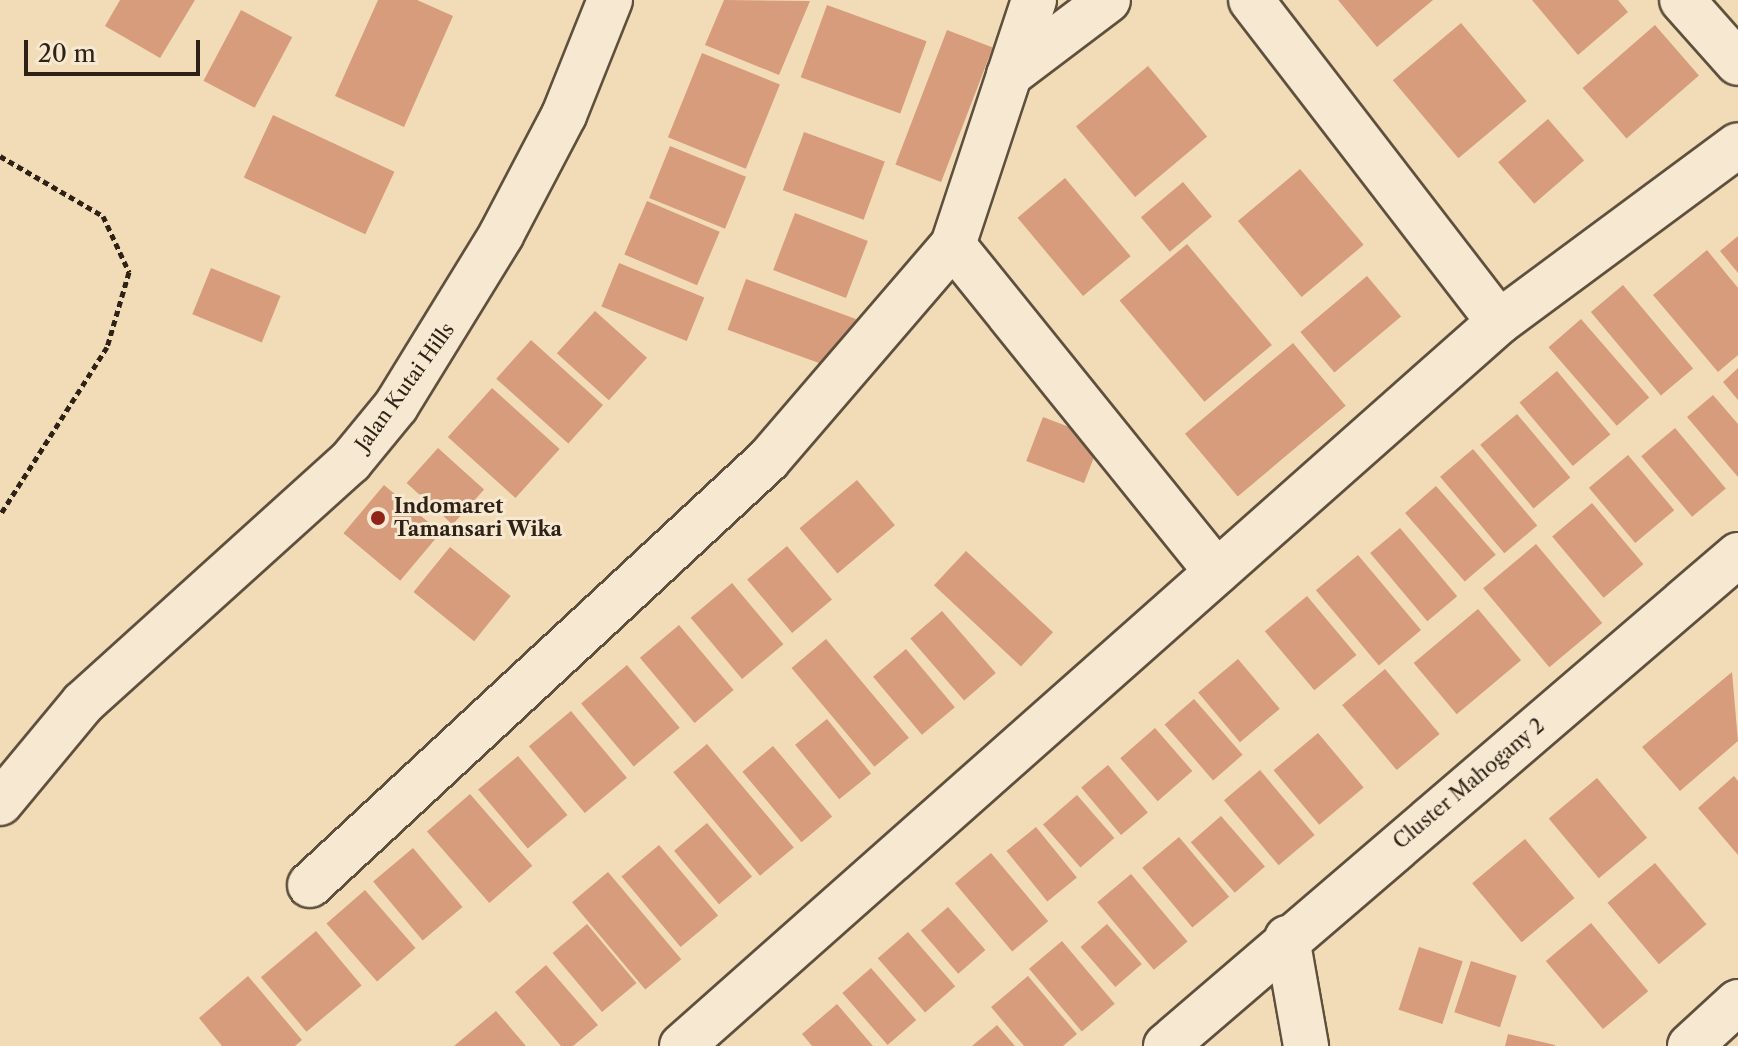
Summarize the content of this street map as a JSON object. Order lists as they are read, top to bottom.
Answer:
{
  "streets": {
    "street": ["Jalan Kutai Hills", "Cluster Mahogany 2"]
  },
  "places": ["Indomaret Tamansari Wika"],
  "scale_bar": "20 m"
}
